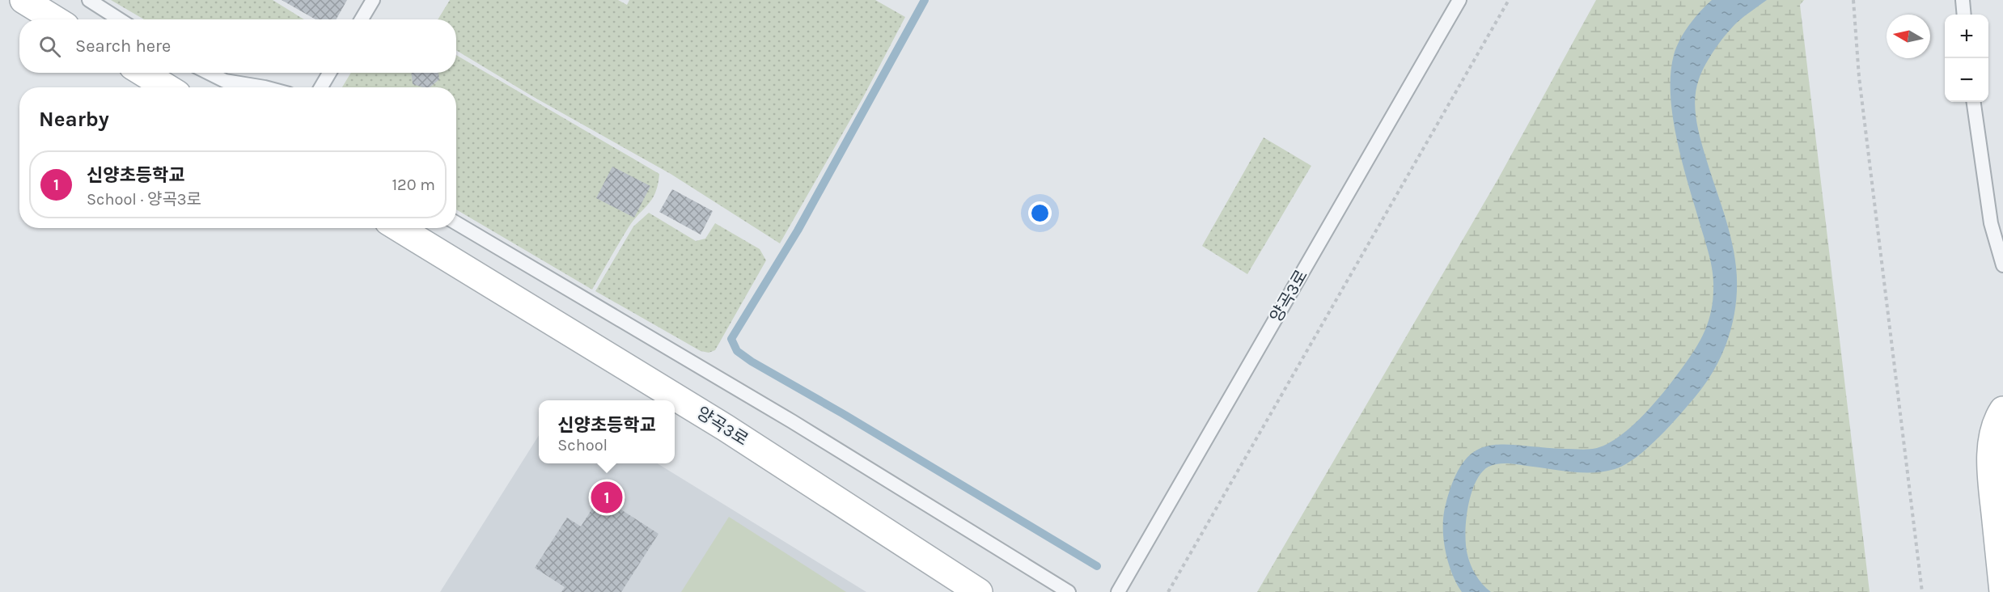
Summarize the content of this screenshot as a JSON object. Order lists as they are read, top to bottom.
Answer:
{
  "streets": {
    "street": ["양곡3로"]
  },
  "north": "left",
  "page": {
    "map_buttons": ["+", "−"],
    "search": "Search here",
    "heading": "Nearby",
    "list": [
      {
        "mark": "1",
        "name": "신양초등학교",
        "note": "School · 양곡3로",
        "value": "120 m"
      }
    ],
    "popup": ["신양초등학교", "School"],
    "pins": "1"
  }
}
